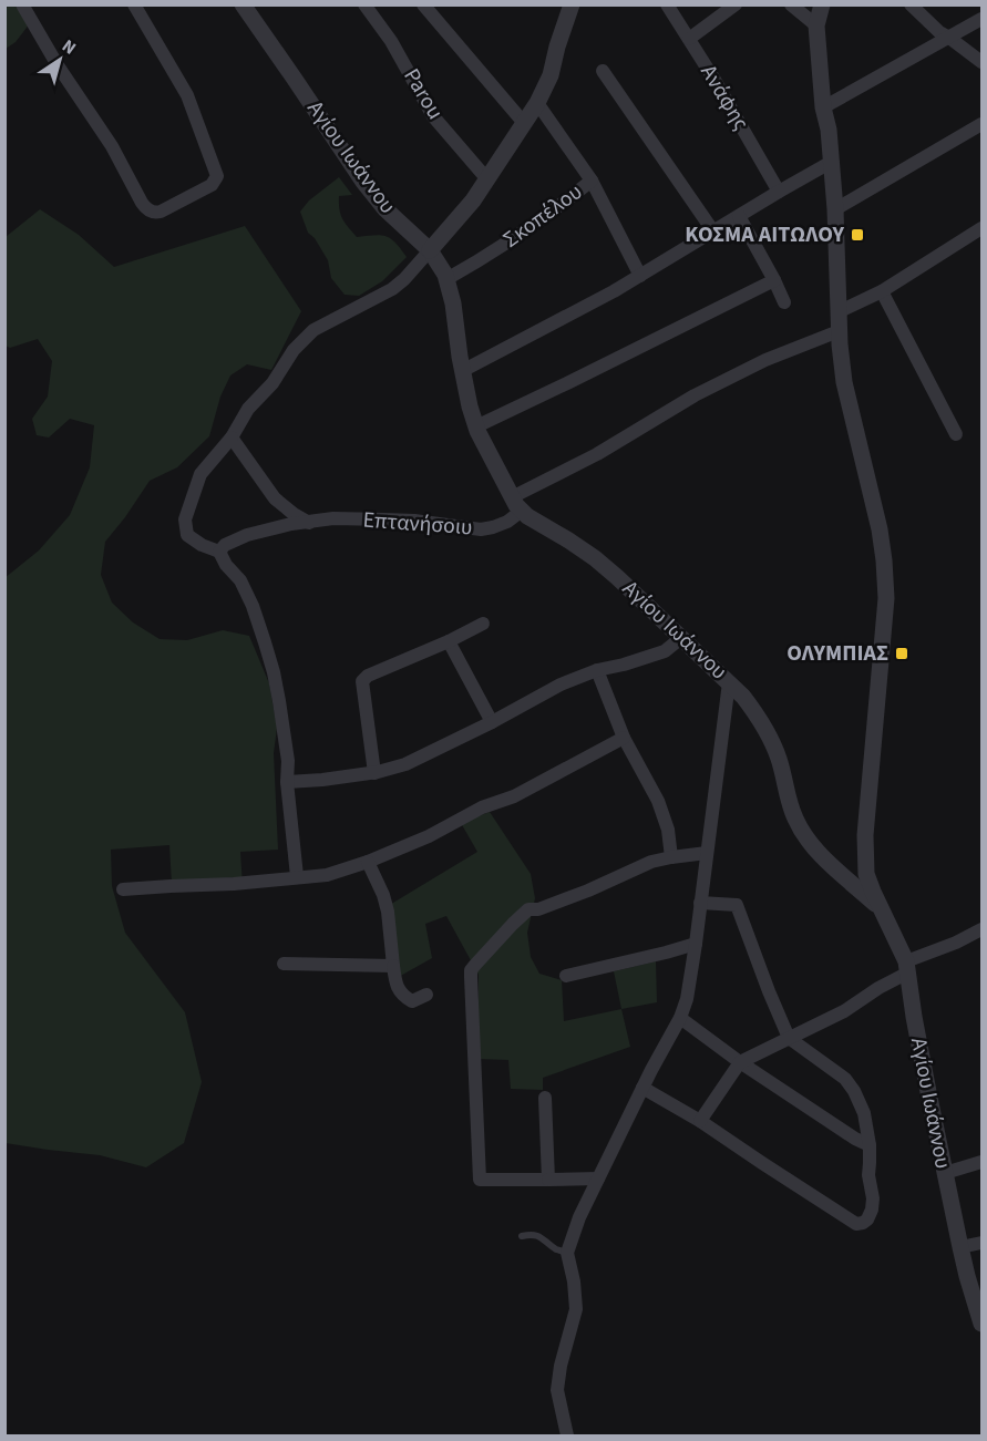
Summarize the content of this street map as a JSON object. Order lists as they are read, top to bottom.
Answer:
{
  "streets": {
    "street": [
      "Parou",
      "Ανάφης",
      "Αγίου Ιωάννου",
      "Σκοπέλου",
      "Επτανήσοιυ"
    ]
  },
  "crossings": [
    ["Αγίου Ιωάννου", "Σκοπέλου"],
    ["Αγίου Ιωάννου", "Επτανήσοιυ"]
  ],
  "places": {
    "transit": ["ΚΟΣΜΑ ΑΙΤΩΛΟΥ", "ΟΛΥΜΠΙΑΣ"]
  },
  "north": "top right"
}
